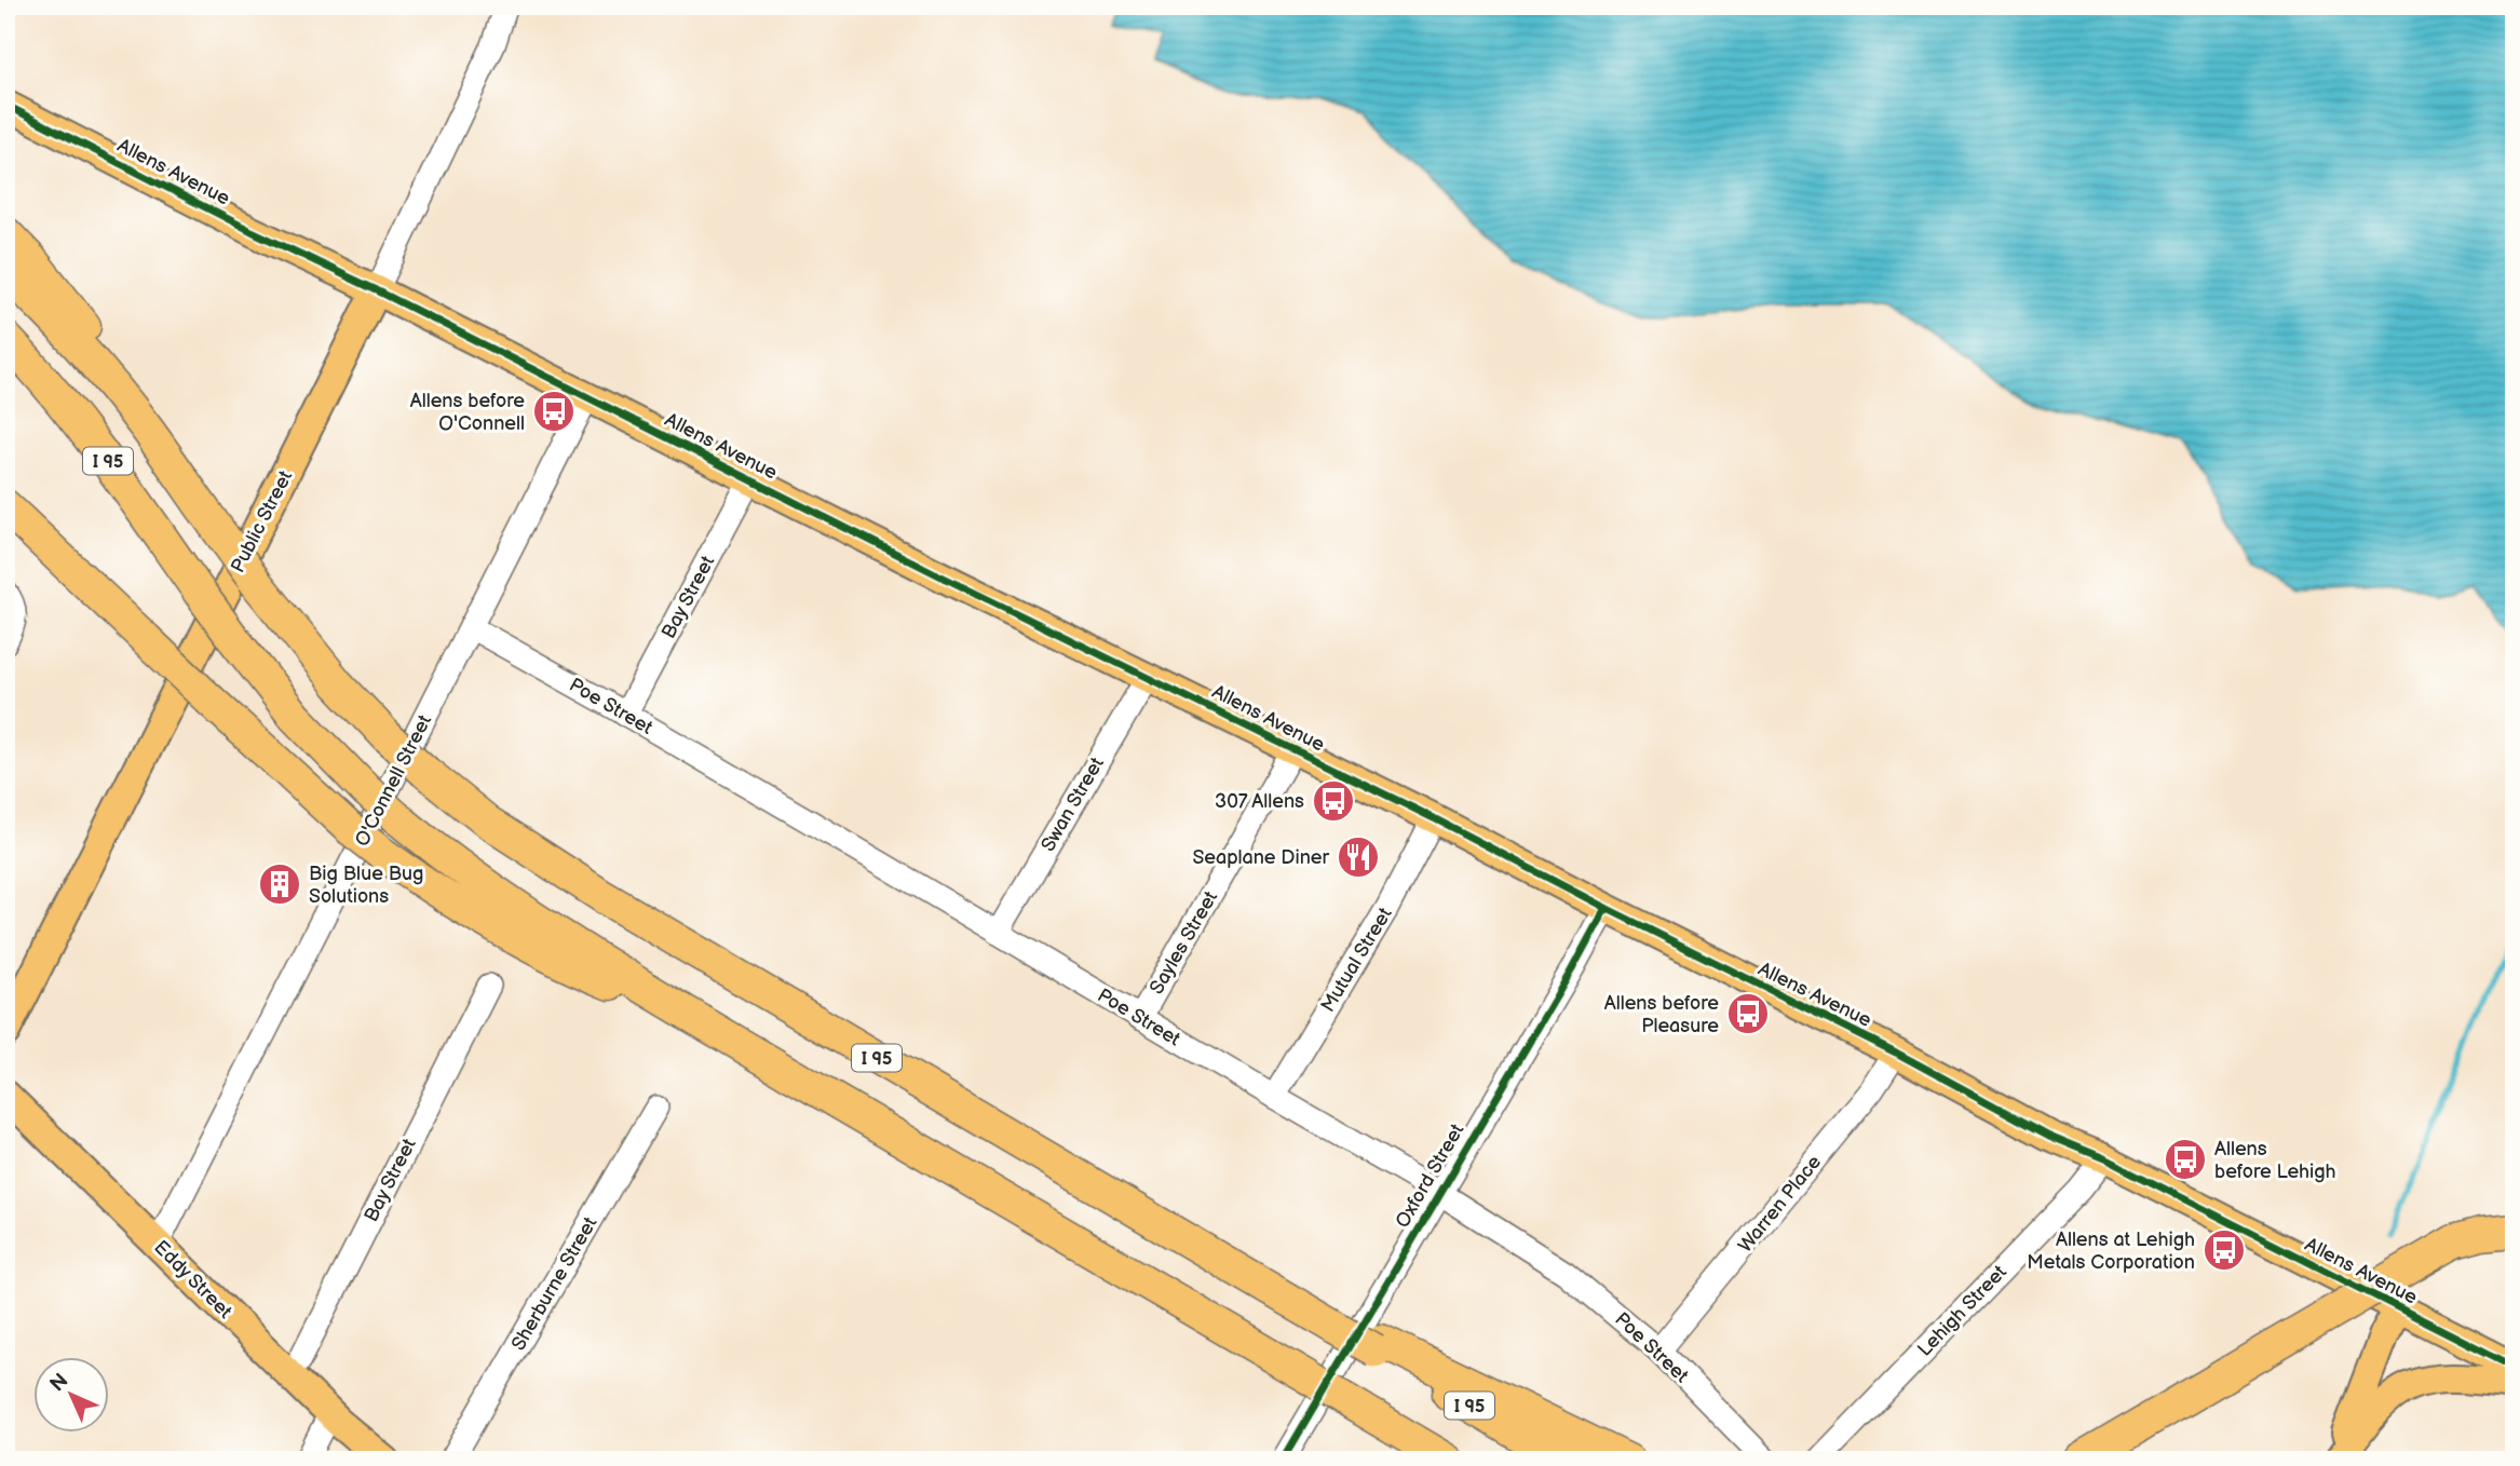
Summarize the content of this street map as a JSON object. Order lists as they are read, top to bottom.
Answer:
{
  "streets": {
    "highway": ["I 95"],
    "main road": ["Allens Avenue", "Public Street", "Eddy Street"],
    "street": [
      "Bay Street",
      "Poe Street",
      "O'Connell Street",
      "Swan Street",
      "Sayles Street",
      "Mutual Street",
      "Oxford Street",
      "Warren Place",
      "Sherburne Street",
      "Lehigh Street"
    ]
  },
  "crossings": [
    ["Allens Avenue", "Public Street"],
    ["Allens Avenue", "Bay Street"],
    ["Allens Avenue", "O'Connell Street"],
    ["Allens Avenue", "Swan Street"],
    ["Allens Avenue", "Sayles Street"],
    ["Allens Avenue", "Mutual Street"],
    ["Allens Avenue", "Oxford Street"],
    ["Allens Avenue", "Warren Place"],
    ["Allens Avenue", "Lehigh Street"],
    ["Bay Street", "Poe Street"],
    ["Bay Street", "Eddy Street"],
    ["Poe Street", "O'Connell Street"],
    ["Poe Street", "Swan Street"],
    ["Poe Street", "Sayles Street"],
    ["Poe Street", "Mutual Street"],
    ["Poe Street", "Oxford Street"],
    ["Poe Street", "Warren Place"],
    ["O'Connell Street", "Eddy Street"]
  ],
  "places": {
    "bus stop": [
      "Allens before O'Connell",
      "307 Allens",
      "Allens before Pleasure",
      "Allens before Lehigh",
      "Allens at Lehigh Metals Corporation"
    ],
    "restaurant": ["Seaplane Diner"],
    "building": ["Big Blue Bug Solutions"]
  },
  "north": "top left"
}
